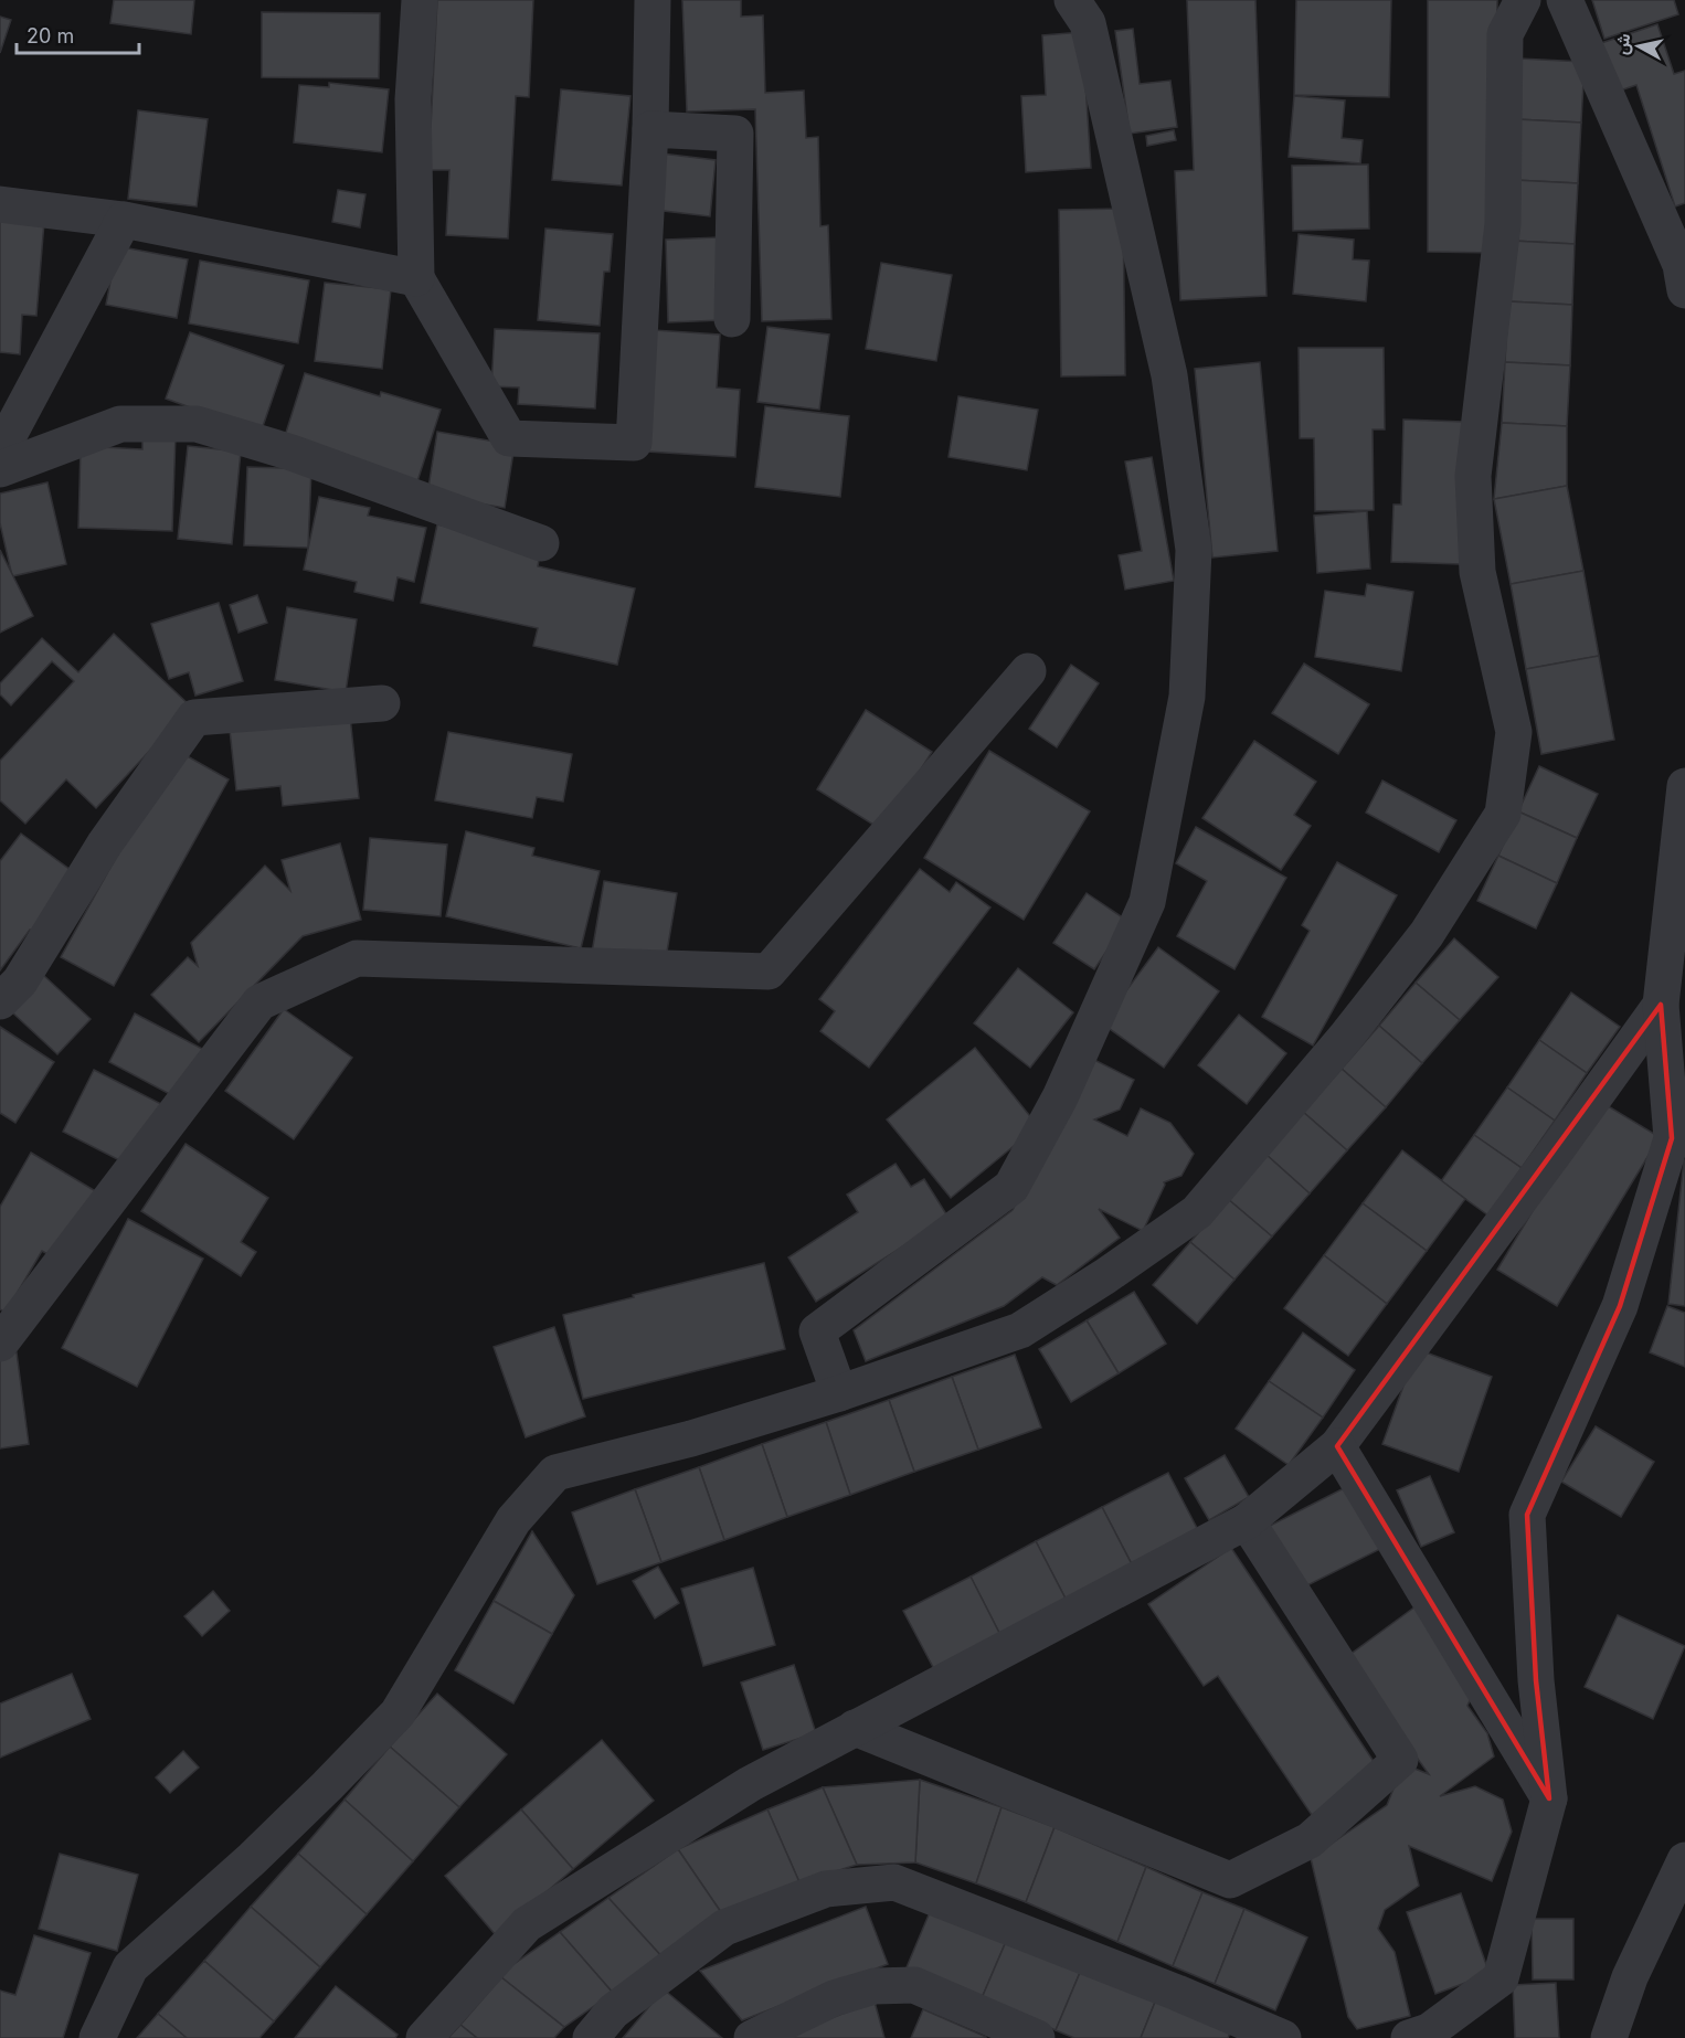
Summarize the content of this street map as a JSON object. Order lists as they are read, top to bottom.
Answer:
{
  "scale_bar": "20 m",
  "north": "left"
}
